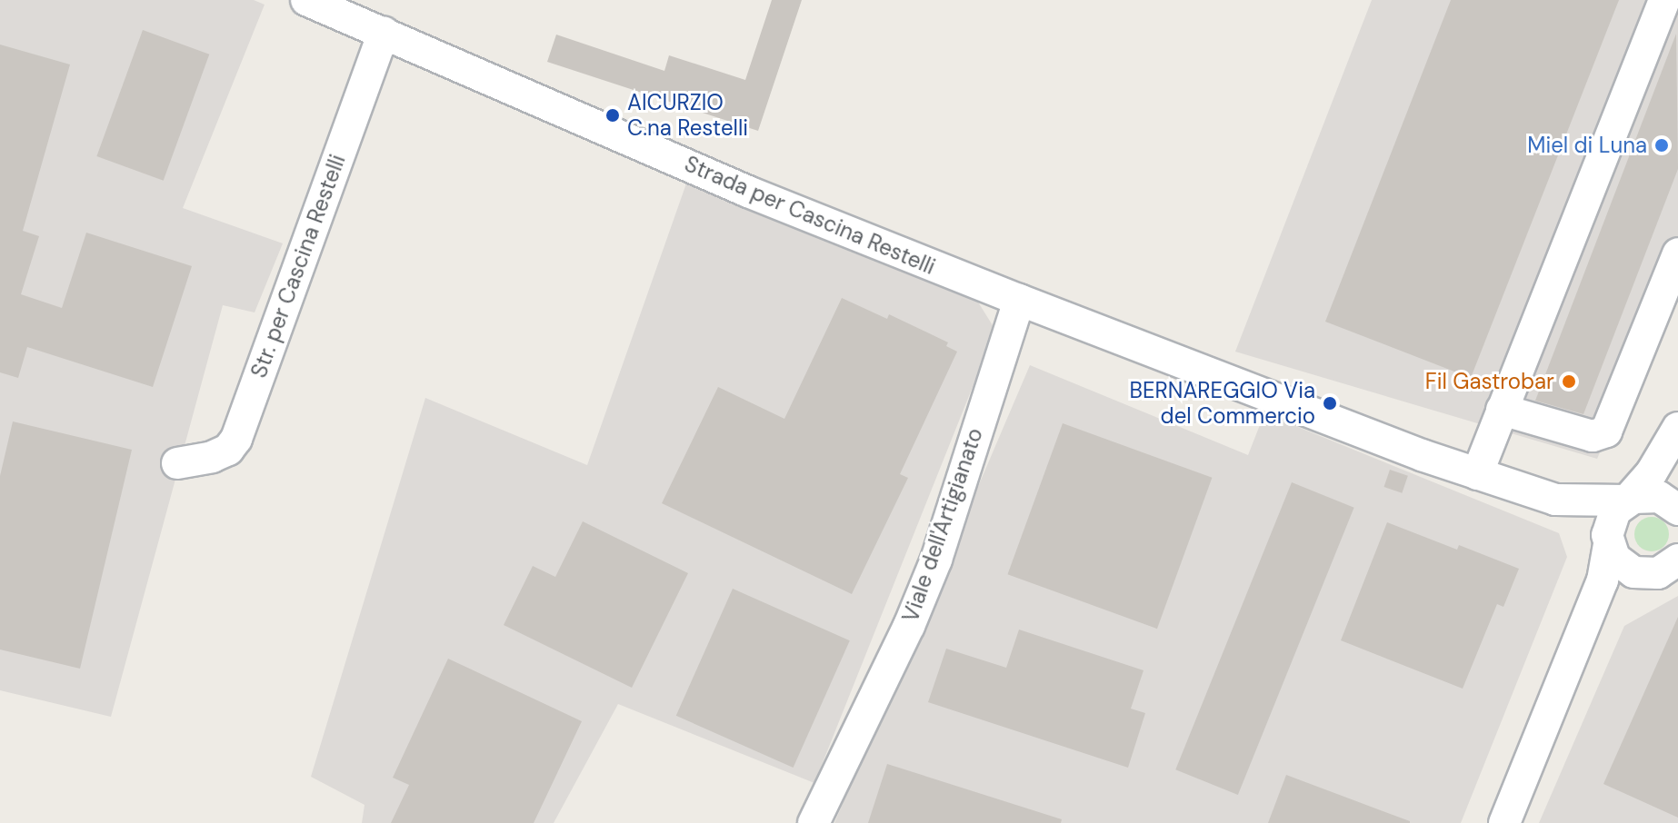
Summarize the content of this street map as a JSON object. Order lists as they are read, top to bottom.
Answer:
{
  "streets": {
    "street": ["Strada per Cascina Restelli", "Str. per Cascina Restelli", "Viale dell'Artigianato"]
  },
  "crossings": [
    ["Strada per Cascina Restelli", "Str. per Cascina Restelli"],
    ["Strada per Cascina Restelli", "Viale dell'Artigianato"]
  ],
  "places": [
    "AICURZIO C.na Restelli",
    "Miel di Luna",
    "Fil Gastrobar",
    "BERNAREGGIO Via del Commercio"
  ]
}
